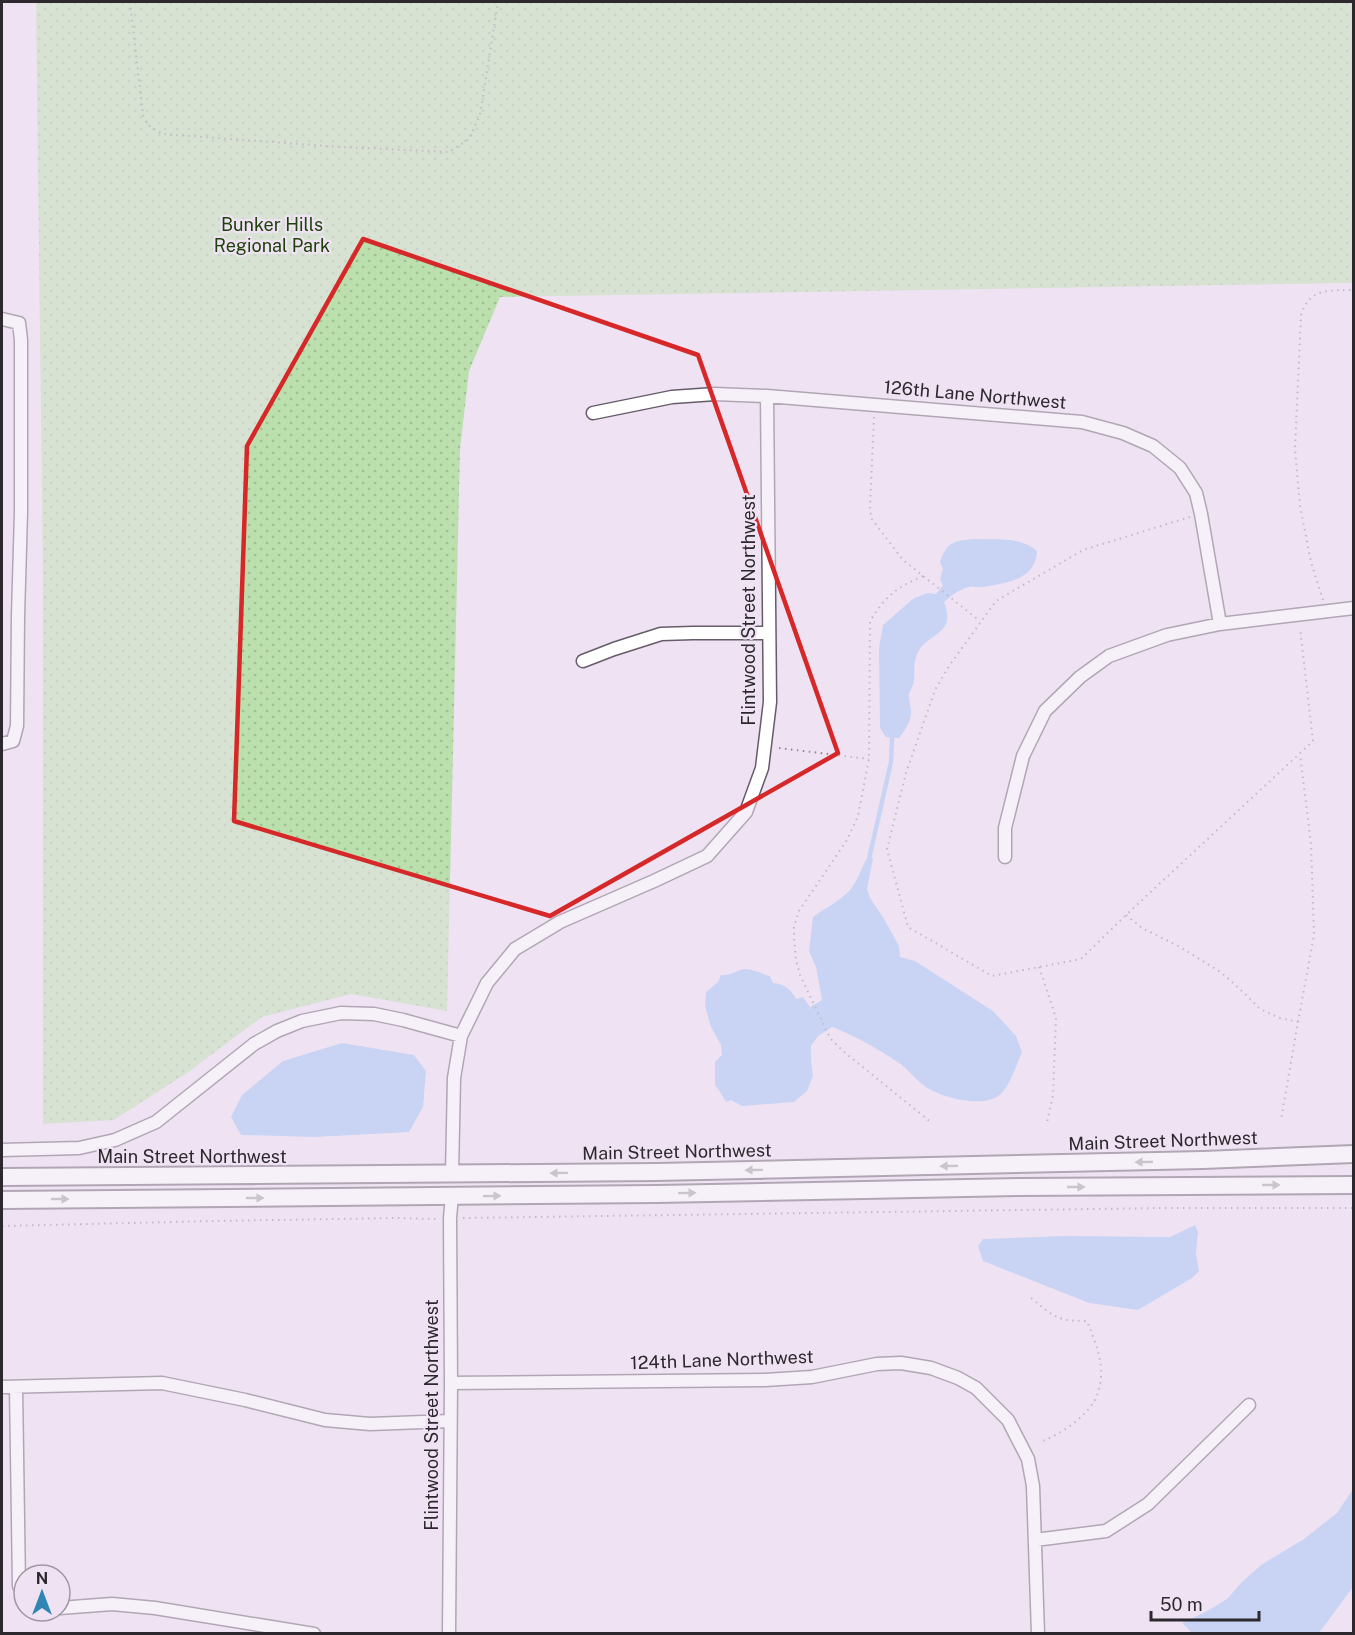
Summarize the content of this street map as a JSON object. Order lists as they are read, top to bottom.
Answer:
{
  "streets": {
    "main road": ["Main Street Northwest"],
    "street": ["126th Lane Northwest", "Flintwood Street Northwest", "124th Lane Northwest"]
  },
  "crossings": [
    ["126th Lane Northwest", "Flintwood Street Northwest"],
    ["Flintwood Street Northwest", "Main Street Northwest"],
    ["Flintwood Street Northwest", "124th Lane Northwest"]
  ],
  "parks": ["Bunker Hills Regional Park"],
  "scale_bar": "50 m",
  "north": "top"
}
